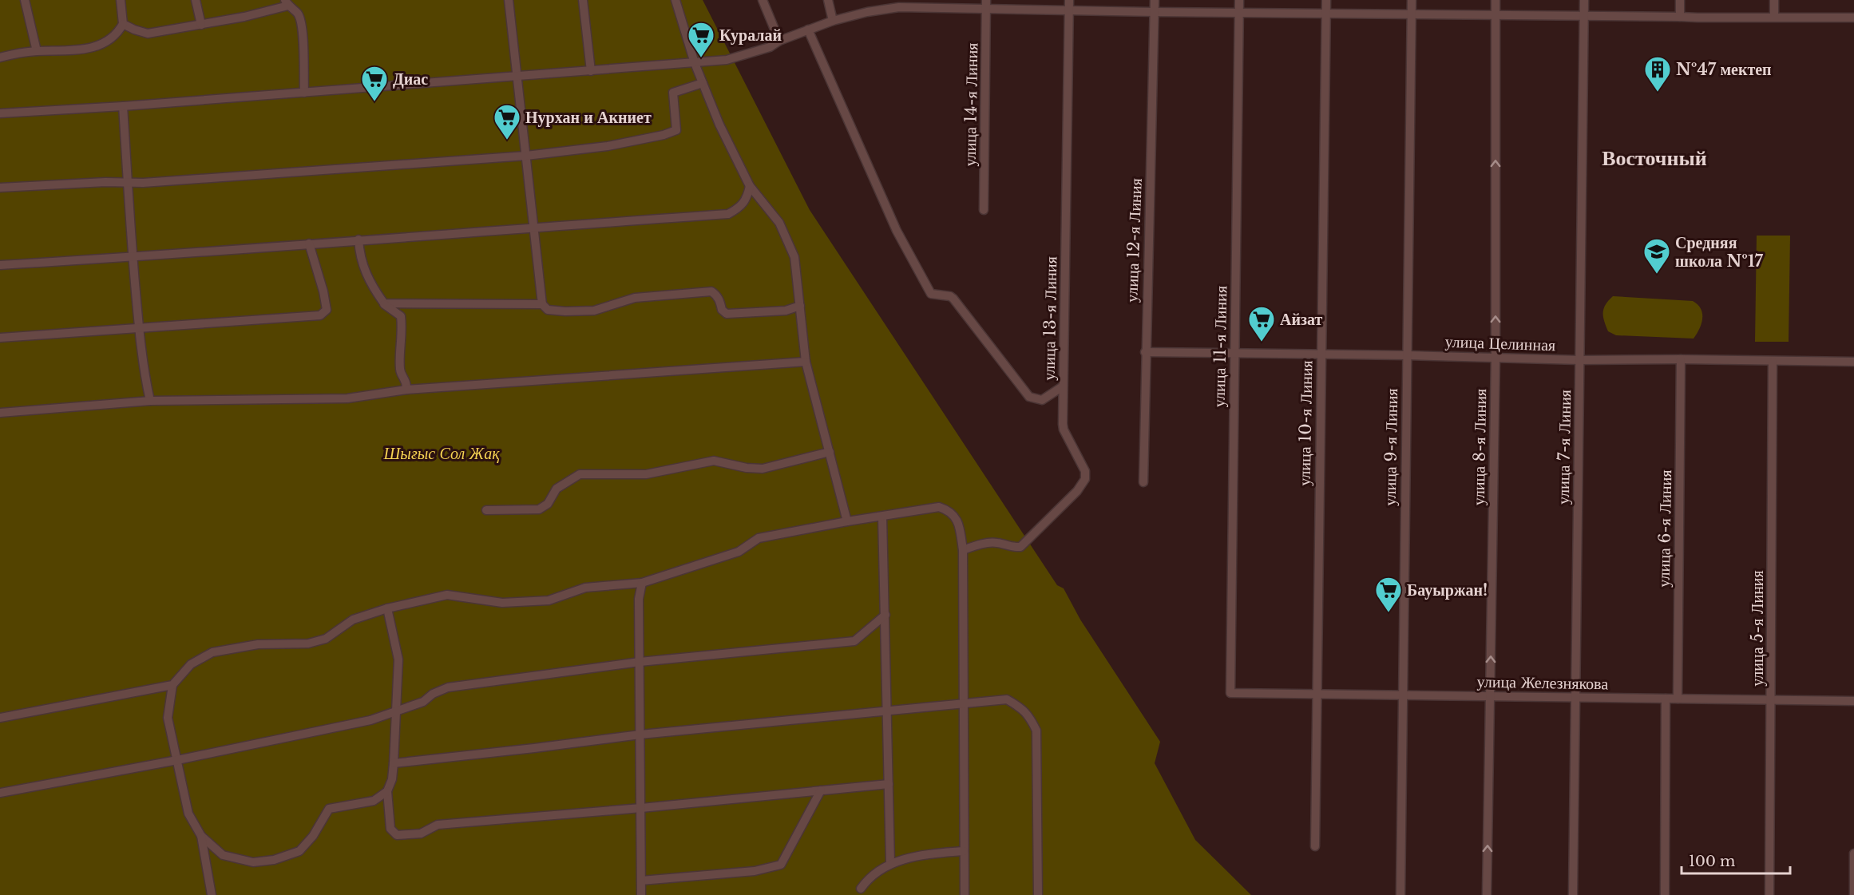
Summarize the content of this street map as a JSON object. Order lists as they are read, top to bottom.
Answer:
{
  "streets": {
    "street": [
      "улица 14-я Линия",
      "улица 12-я Линия",
      "улица 13-я Линия",
      "улица Целинная",
      "улица 11-я Линия",
      "улица 10-я Линия",
      "улица 9-я Линия",
      "улица 8-я Линия",
      "улица 7-я Линия",
      "улица 6-я Линия",
      "улица 5-я Линия",
      "улица Железнякова"
    ]
  },
  "crossings": [
    ["улица 12-я Линия", "улица Целинная"],
    ["улица Целинная", "улица 11-я Линия"],
    ["улица Целинная", "улица 10-я Линия"],
    ["улица Целинная", "улица 9-я Линия"],
    ["улица Целинная", "улица 8-я Линия"],
    ["улица Целинная", "улица 7-я Линия"],
    ["улица Целинная", "улица 6-я Линия"],
    ["улица Целинная", "улица 5-я Линия"],
    ["улица 11-я Линия", "улица Железнякова"],
    ["улица 10-я Линия", "улица Железнякова"],
    ["улица 9-я Линия", "улица Железнякова"],
    ["улица 8-я Линия", "улица Железнякова"],
    ["улица 7-я Линия", "улица Железнякова"],
    ["улица 6-я Линия", "улица Железнякова"],
    ["улица 5-я Линия", "улица Железнякова"]
  ],
  "one_way": ["улица 8-я Линия"],
  "districts": ["Восточный"],
  "parks": ["Шығыс Сол Жақ"],
  "places": {
    "supermarket": [
      "Куралай",
      "Диас",
      "Нурхан и Акниет",
      "Айзат",
      "Бауыржан!"
    ],
    "building": ["№47 мектеп"],
    "school or university": ["Средняя школа №17"]
  },
  "scale_bar": "100 m"
}
